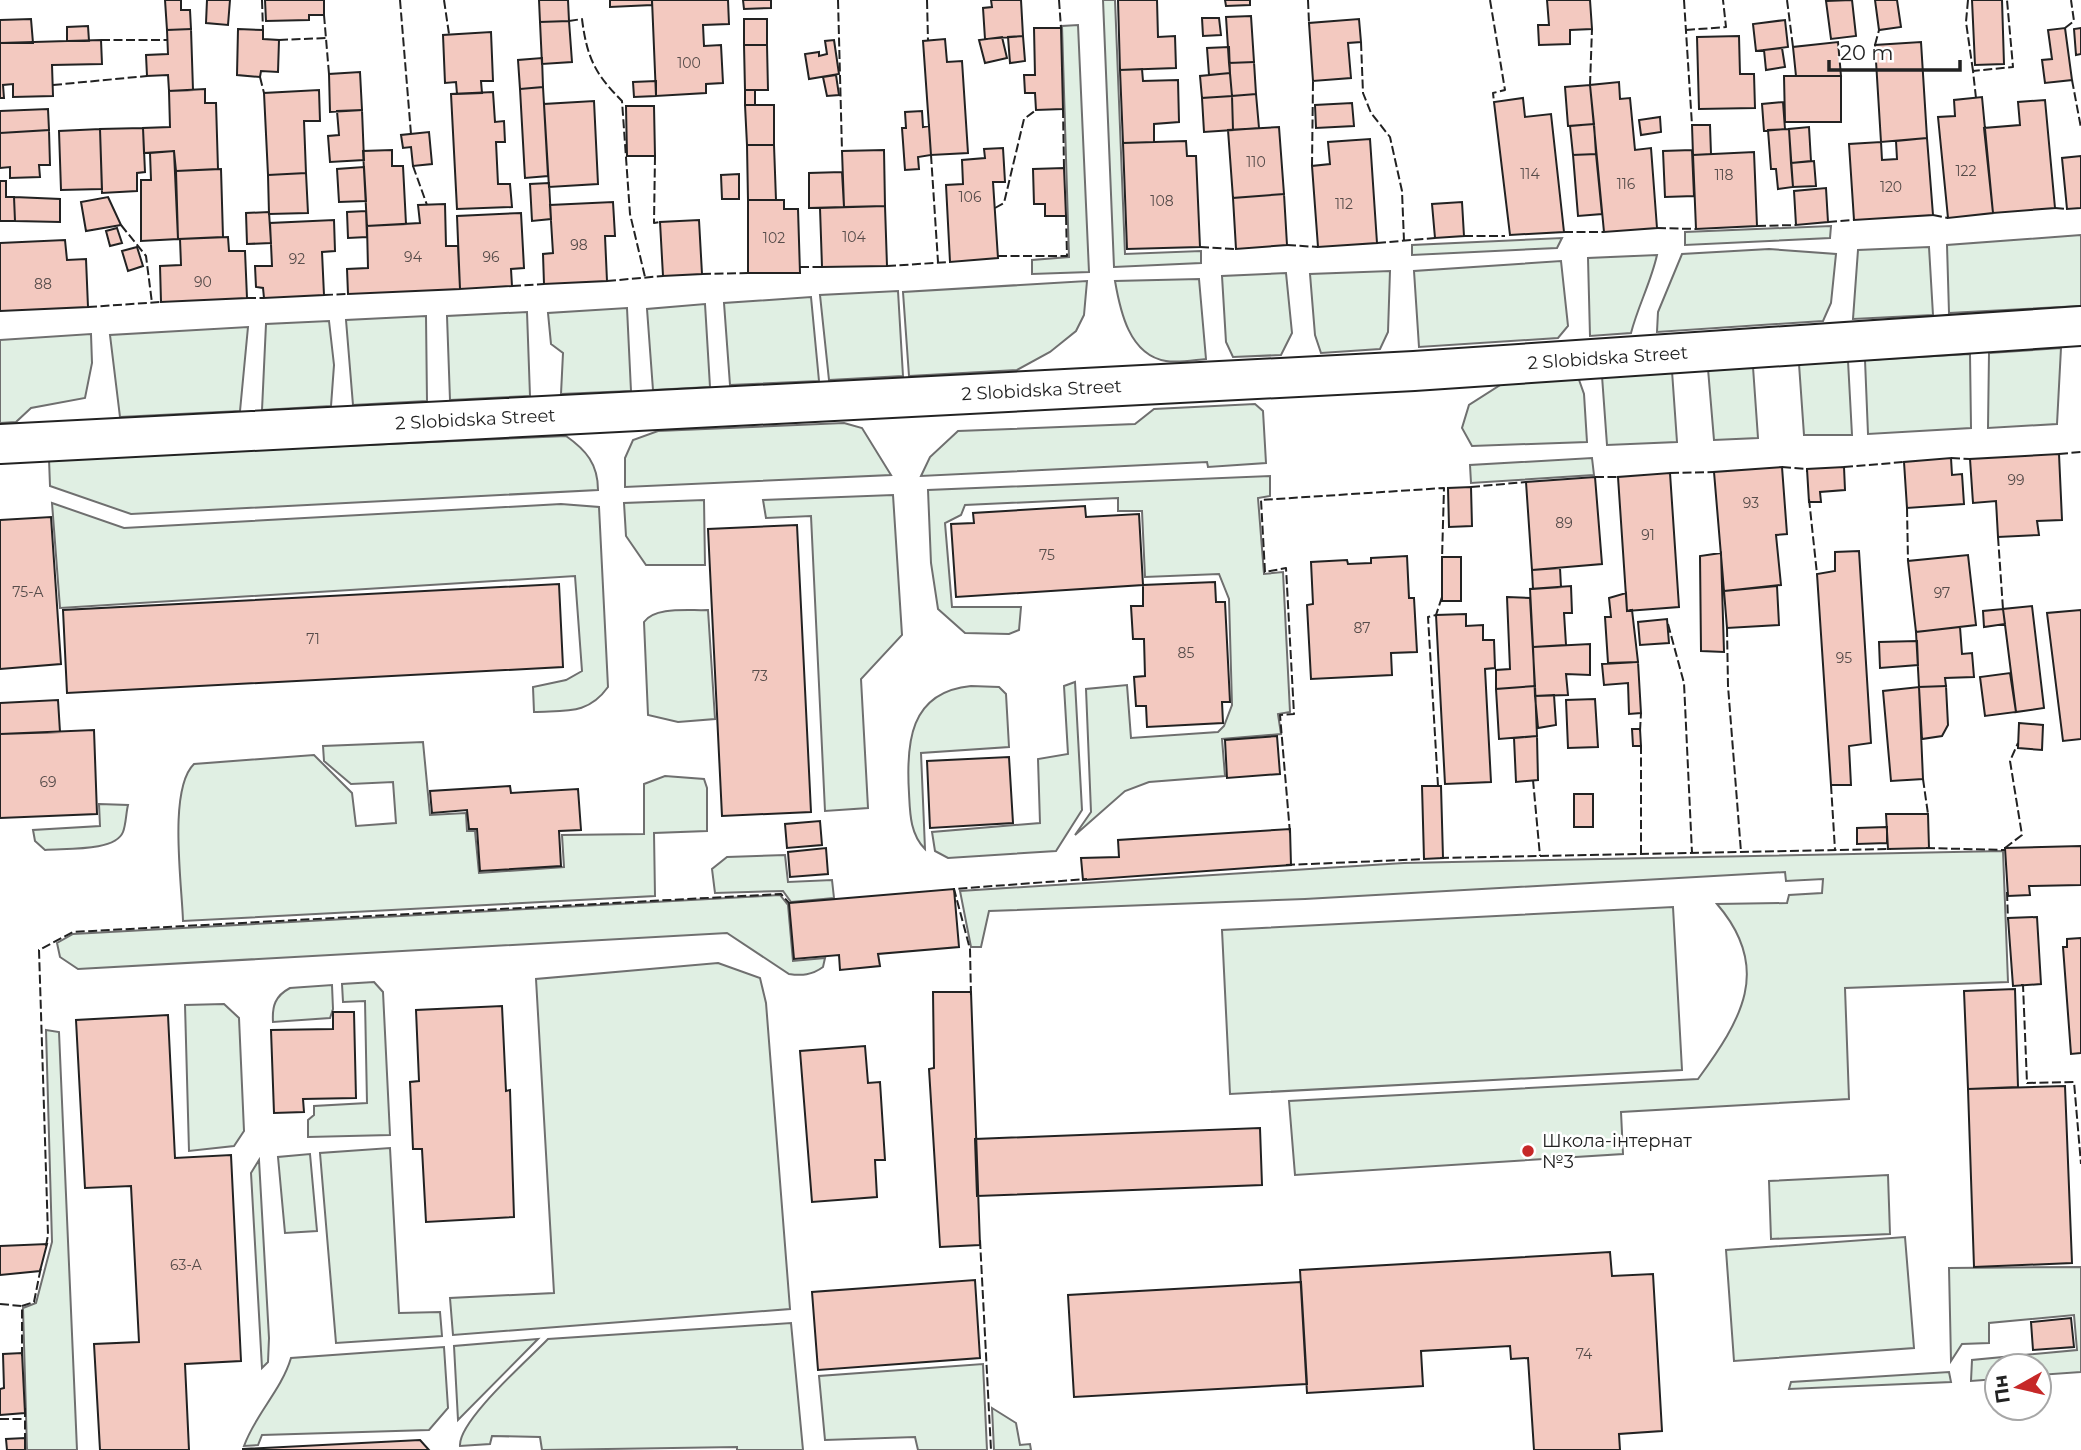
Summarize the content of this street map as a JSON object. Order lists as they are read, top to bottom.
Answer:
{
  "streets": {
    "street": ["2 Slobidska Street"]
  },
  "places": ["Школа-інтернат №3"],
  "house_numbers": [
    "100",
    "110",
    "122",
    "114",
    "118",
    "116",
    "120",
    "106",
    "108",
    "112",
    "104",
    "102",
    "98",
    "94",
    "96",
    "92",
    "90",
    "88",
    "99",
    "93",
    "89",
    "91",
    "75",
    "75-А",
    "97",
    "87",
    "71",
    "85",
    "95",
    "73",
    "69",
    "63-А",
    "74"
  ],
  "scale_bar": "20 m",
  "north": "left"
}
